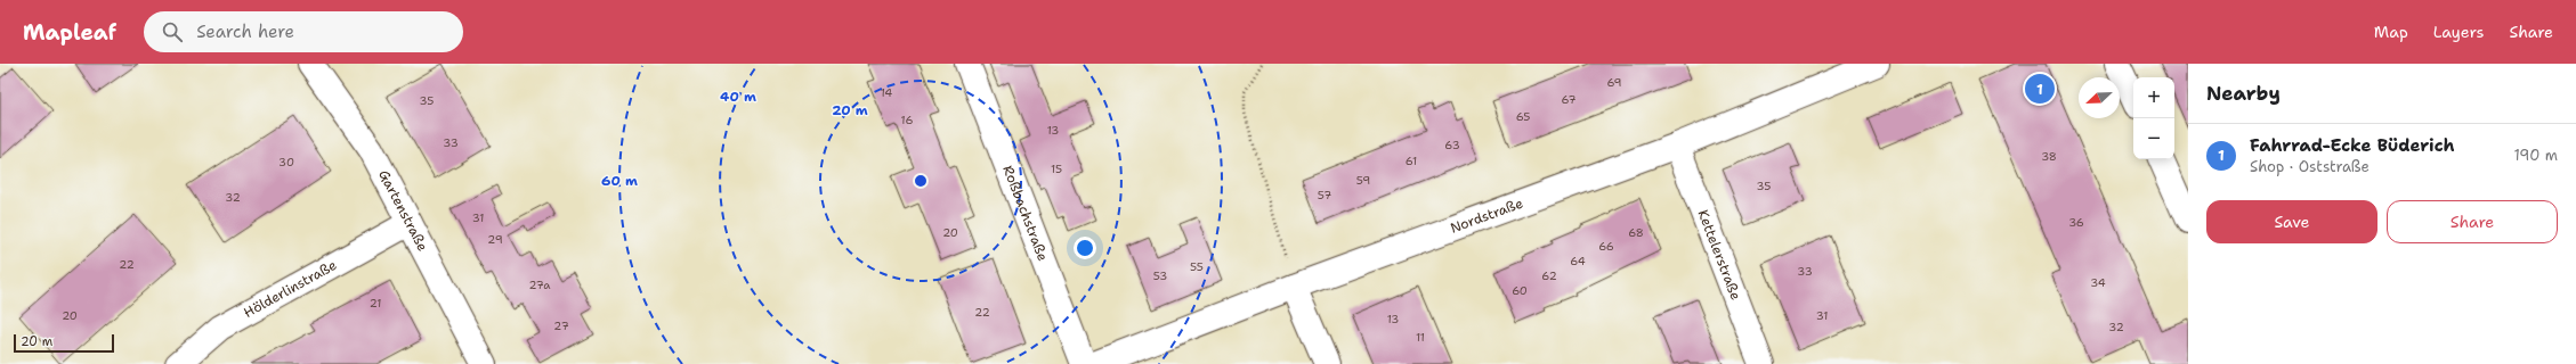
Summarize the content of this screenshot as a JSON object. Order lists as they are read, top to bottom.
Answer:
{
  "streets": {
    "street": [
      "Gartenstraße",
      "Roßbachstraße",
      "Nordstraße",
      "Kettelerstraße",
      "Hölderlinstraße"
    ]
  },
  "crossings": [
    ["Gartenstraße", "Hölderlinstraße"],
    ["Nordstraße", "Kettelerstraße"]
  ],
  "house_numbers": [
    "69",
    "14",
    "67",
    "35",
    "65",
    "16",
    "13",
    "33",
    "63",
    "38",
    "61",
    "30",
    "15",
    "59",
    "35",
    "57",
    "32",
    "31",
    "36",
    "20",
    "68",
    "29",
    "66",
    "64",
    "22",
    "55",
    "33",
    "53",
    "62",
    "34",
    "27a",
    "60",
    "21",
    "22",
    "20",
    "31",
    "13",
    "27",
    "32",
    "11"
  ],
  "scale_bar": "20 m",
  "north": "bottom left",
  "page": {
    "header": "Mapleaf",
    "search": "Search here",
    "nav": ["Map", "Layers", "Share"],
    "heading": "Nearby",
    "pins": "1",
    "map_buttons": ["+", "−"],
    "list": [
      {
        "mark": "1",
        "name": "Fahrrad-Ecke Büderich",
        "note": "Shop · Oststraße",
        "value": "190 m"
      }
    ],
    "buttons": ["Save", "Share"],
    "scale": "20 m"
  },
  "rings": ["40 m", "20 m", "60 m"]
}
